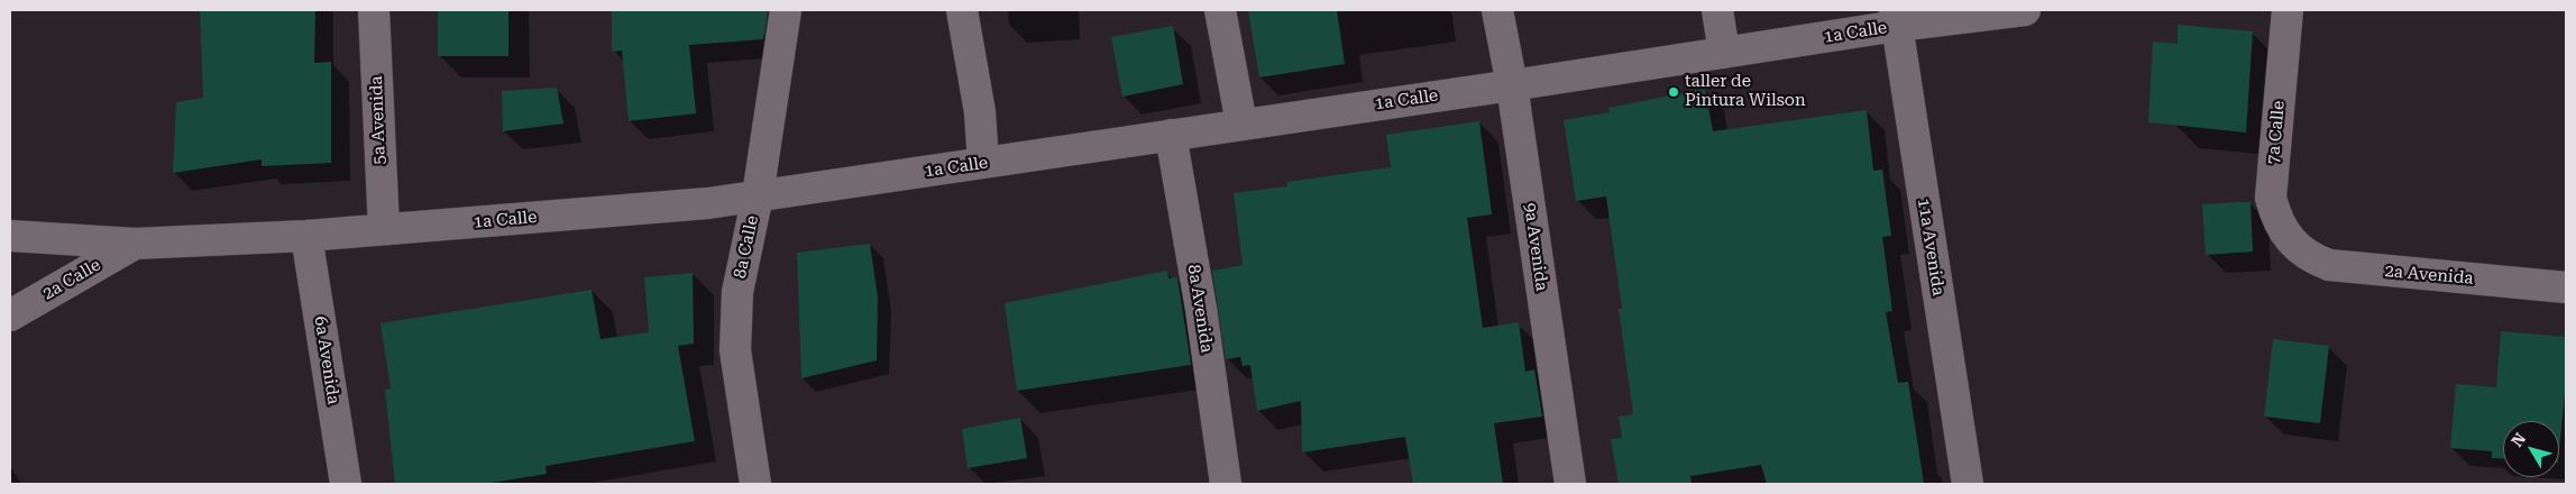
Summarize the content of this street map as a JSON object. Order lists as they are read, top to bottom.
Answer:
{
  "streets": {
    "street": [
      "1a Calle",
      "5a Avenida",
      "7a Calle",
      "8a Calle",
      "9a Avenida",
      "11a Avenida",
      "2a Avenida",
      "2a Calle",
      "8a Avenida",
      "6a Avenida"
    ]
  },
  "crossings": [
    ["1a Calle", "5a Avenida"],
    ["1a Calle", "8a Calle"],
    ["1a Calle", "9a Avenida"],
    ["1a Calle", "11a Avenida"],
    ["1a Calle", "2a Calle"],
    ["1a Calle", "8a Avenida"],
    ["1a Calle", "6a Avenida"],
    ["7a Calle", "2a Avenida"]
  ],
  "places": ["taller de Pintura Wilson"],
  "north": "top left"
}
